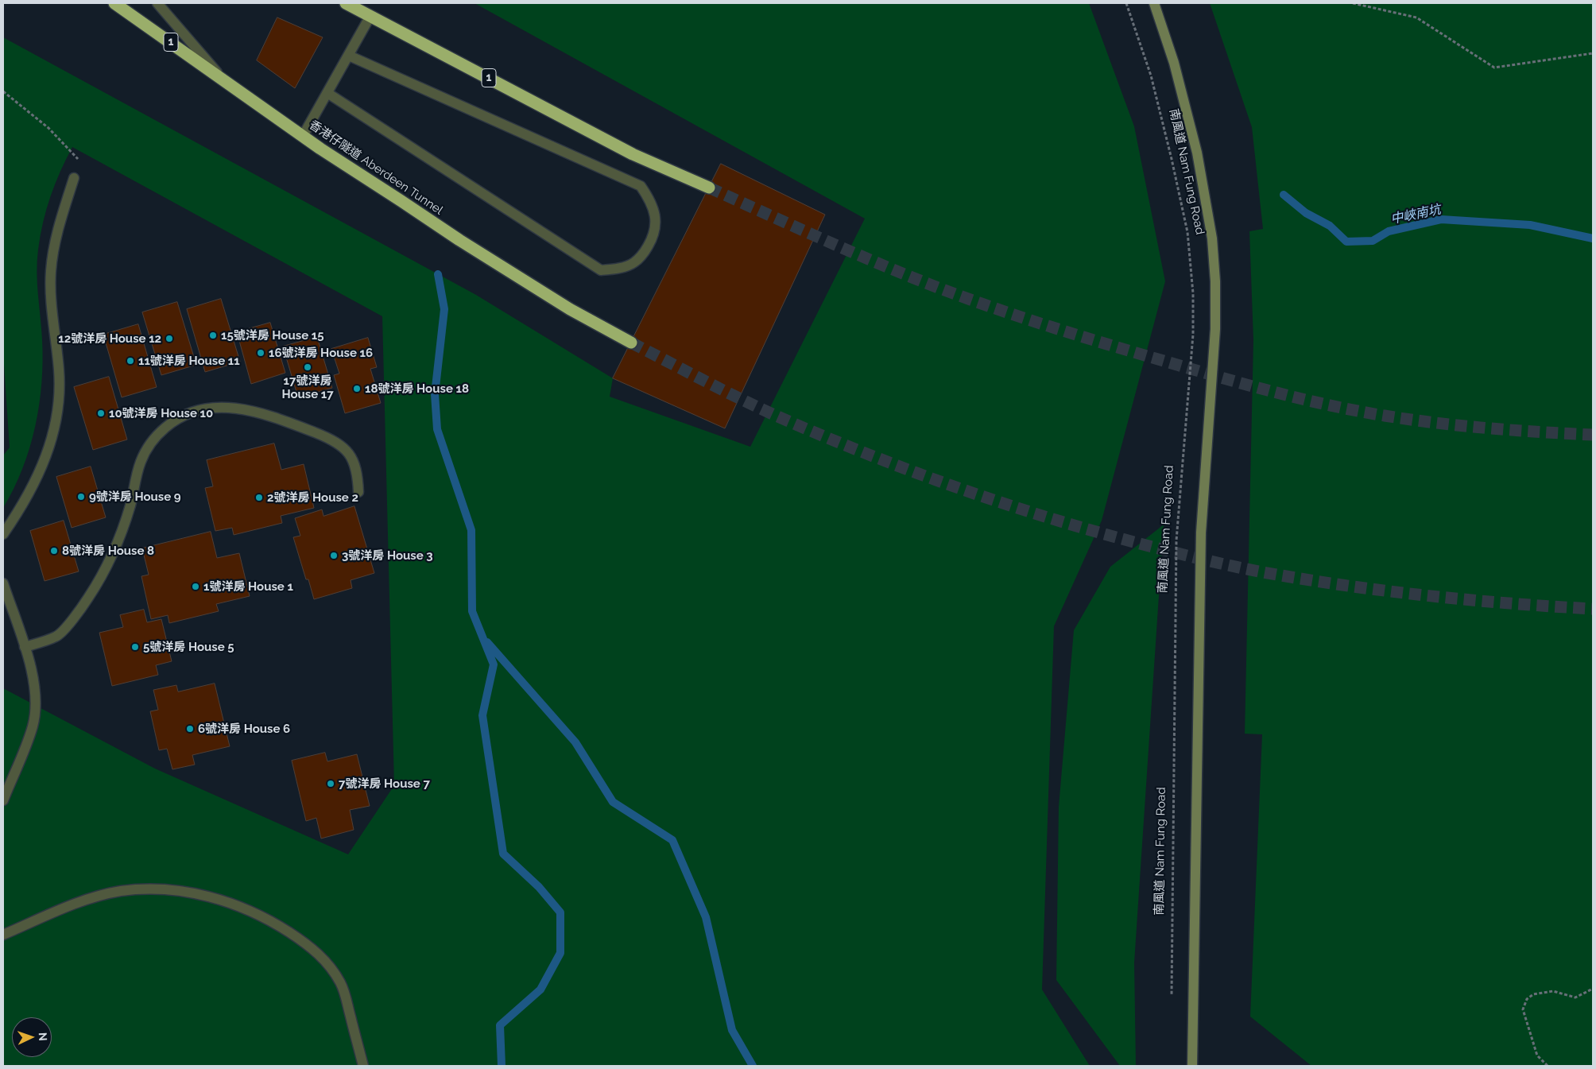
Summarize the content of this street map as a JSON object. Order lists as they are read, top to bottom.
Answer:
{
  "streets": {
    "highway": ["1", "香港仔隧道 Aberdeen Tunnel"],
    "main road": ["南風道 Nam Fung Road"]
  },
  "water": ["中峽南坑"],
  "places": [
    "15號洋房 House 15",
    "12號洋房 House 12",
    "16號洋房 House 16",
    "11號洋房 House 11",
    "17號洋房 House 17",
    "18號洋房 House 18",
    "10號洋房 House 10",
    "9號洋房 House 9",
    "2號洋房 House 2",
    "8號洋房 House 8",
    "3號洋房 House 3",
    "1號洋房 House 1",
    "5號洋房 House 5",
    "6號洋房 House 6",
    "7號洋房 House 7"
  ],
  "north": "right"
}
